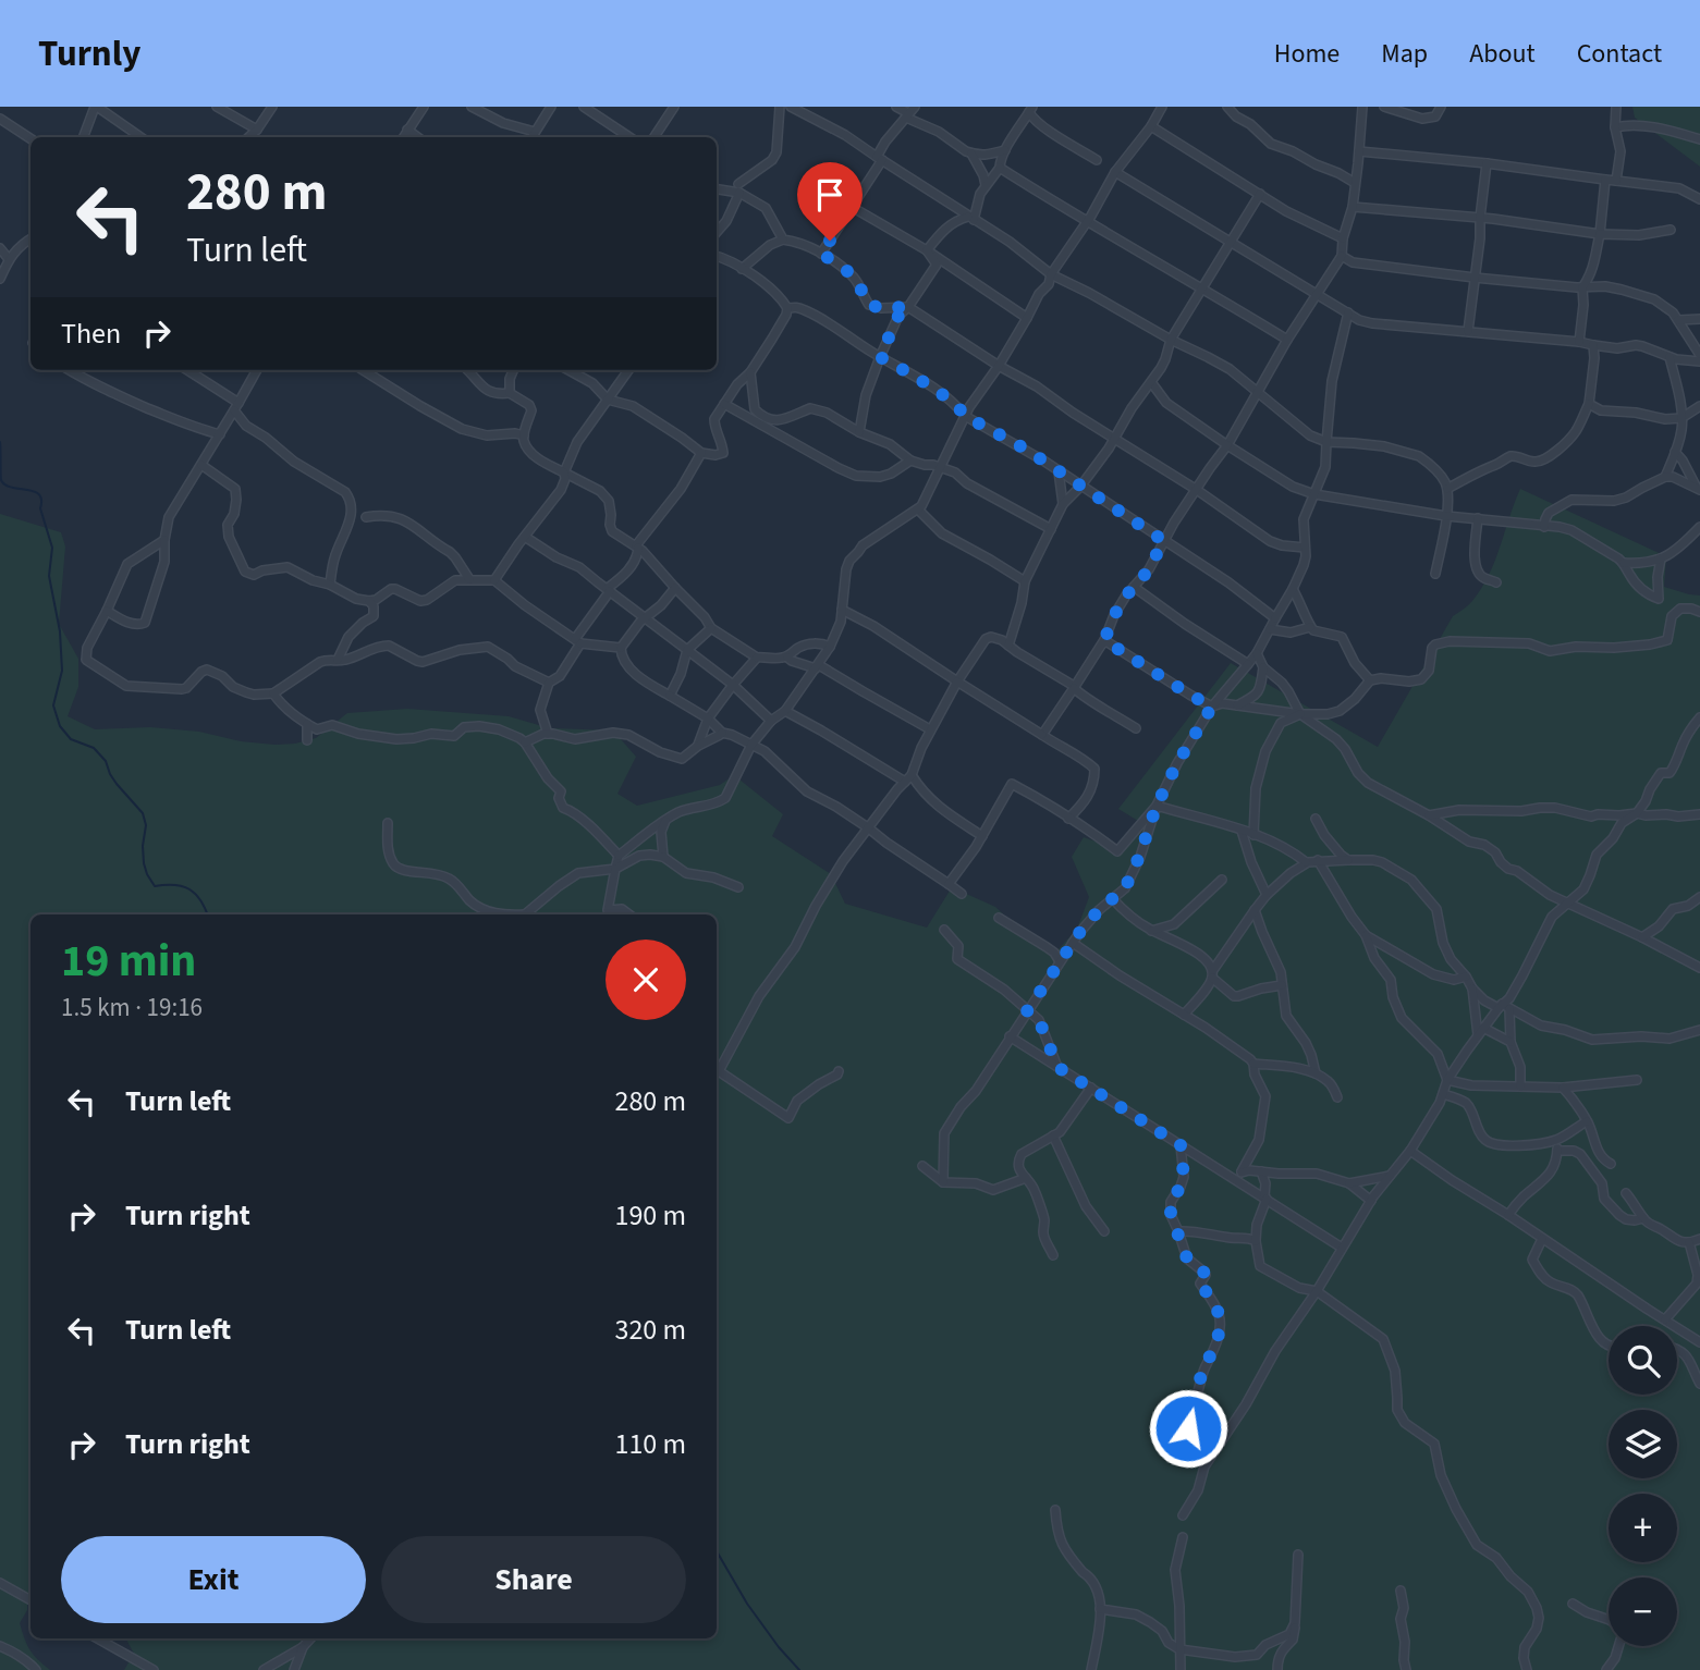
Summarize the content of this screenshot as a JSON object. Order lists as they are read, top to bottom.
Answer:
{
  "page": {
    "header": "Turnly",
    "nav": [
      "Home",
      "Map",
      "About",
      "Contact"
    ],
    "turn": ["280 m", "Turn left"],
    "then": "Then",
    "heading": ["19 min", "1.5 km · 19:16"],
    "list": [
      {
        "name": "Turn left",
        "value": "280 m"
      },
      {
        "name": "Turn right",
        "value": "190 m"
      },
      {
        "name": "Turn left",
        "value": "320 m"
      },
      {
        "name": "Turn right",
        "value": "110 m"
      }
    ],
    "map_buttons": ["+", "−"],
    "buttons": ["Exit", "Share"]
  }
}
